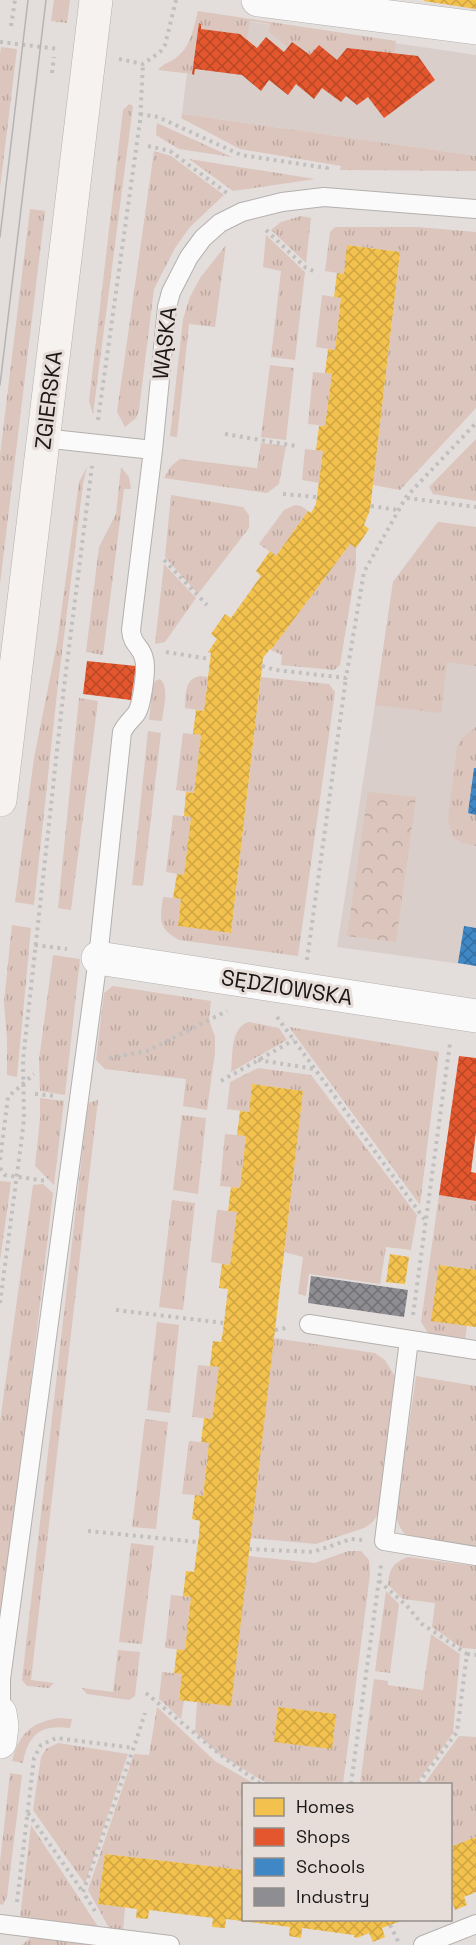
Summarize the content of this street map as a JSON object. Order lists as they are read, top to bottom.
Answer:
{
  "streets": {
    "main road": ["ZGIERSKA"],
    "street": ["SĘDZIOWSKA"],
    "lane": ["WĄSKA"]
  },
  "crossings": [
    ["WĄSKA", "SĘDZIOWSKA"]
  ],
  "legend": [
    "Homes",
    "Shops",
    "Schools",
    "Industry"
  ]
}
